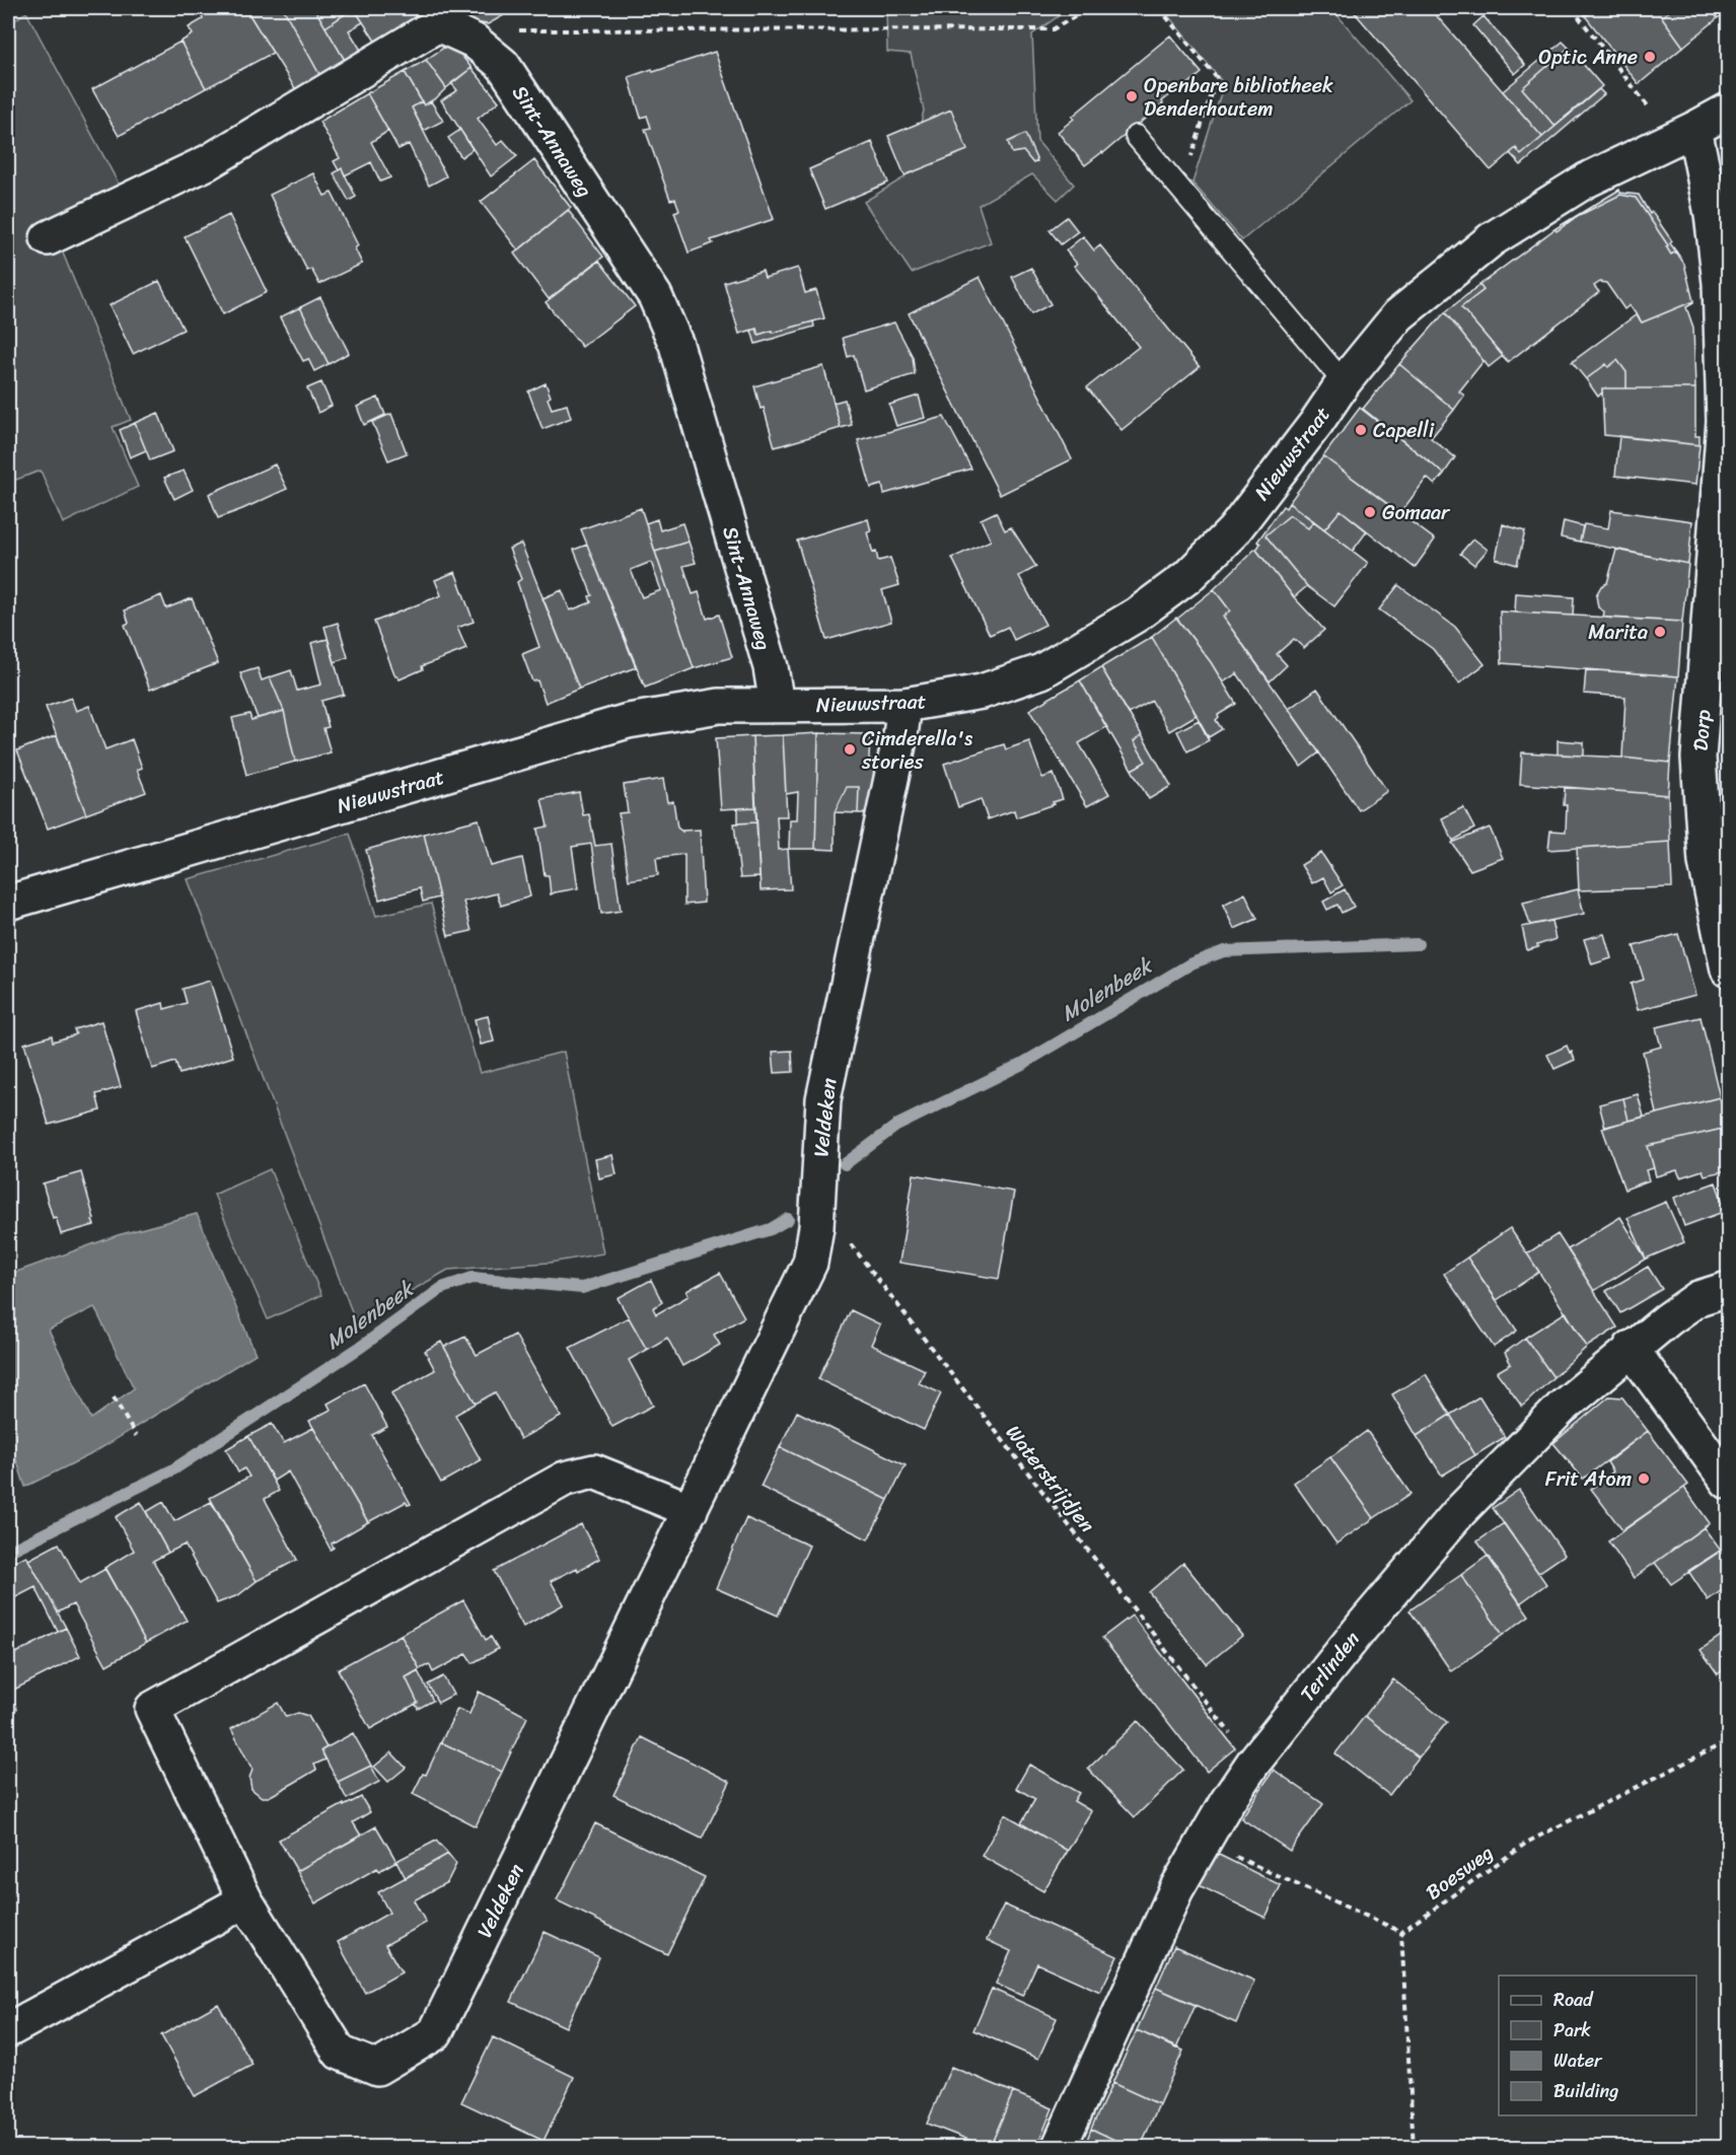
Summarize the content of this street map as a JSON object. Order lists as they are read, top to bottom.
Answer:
{
  "streets": {
    "street": [
      "Sint-Annaweg",
      "Nieuwstraat",
      "Dorp",
      "Veldeken",
      "Terlinden"
    ],
    "path": ["Waterstrijdjen", "Boesweg"]
  },
  "crossings": [
    ["Sint-Annaweg", "Nieuwstraat"],
    ["Nieuwstraat", "Dorp"],
    ["Nieuwstraat", "Veldeken"],
    ["Veldeken", "Waterstrijdjen"],
    ["Waterstrijdjen", "Terlinden"]
  ],
  "water": ["Molenbeek"],
  "places": [
    "Optic Anne",
    "Openbare bibliotheek Denderhoutem",
    "Capelli",
    "Gomaar",
    "Marita",
    "Cimderella's stories",
    "Frit Atom"
  ],
  "legend": [
    "Road",
    "Park",
    "Water",
    "Building"
  ]
}
